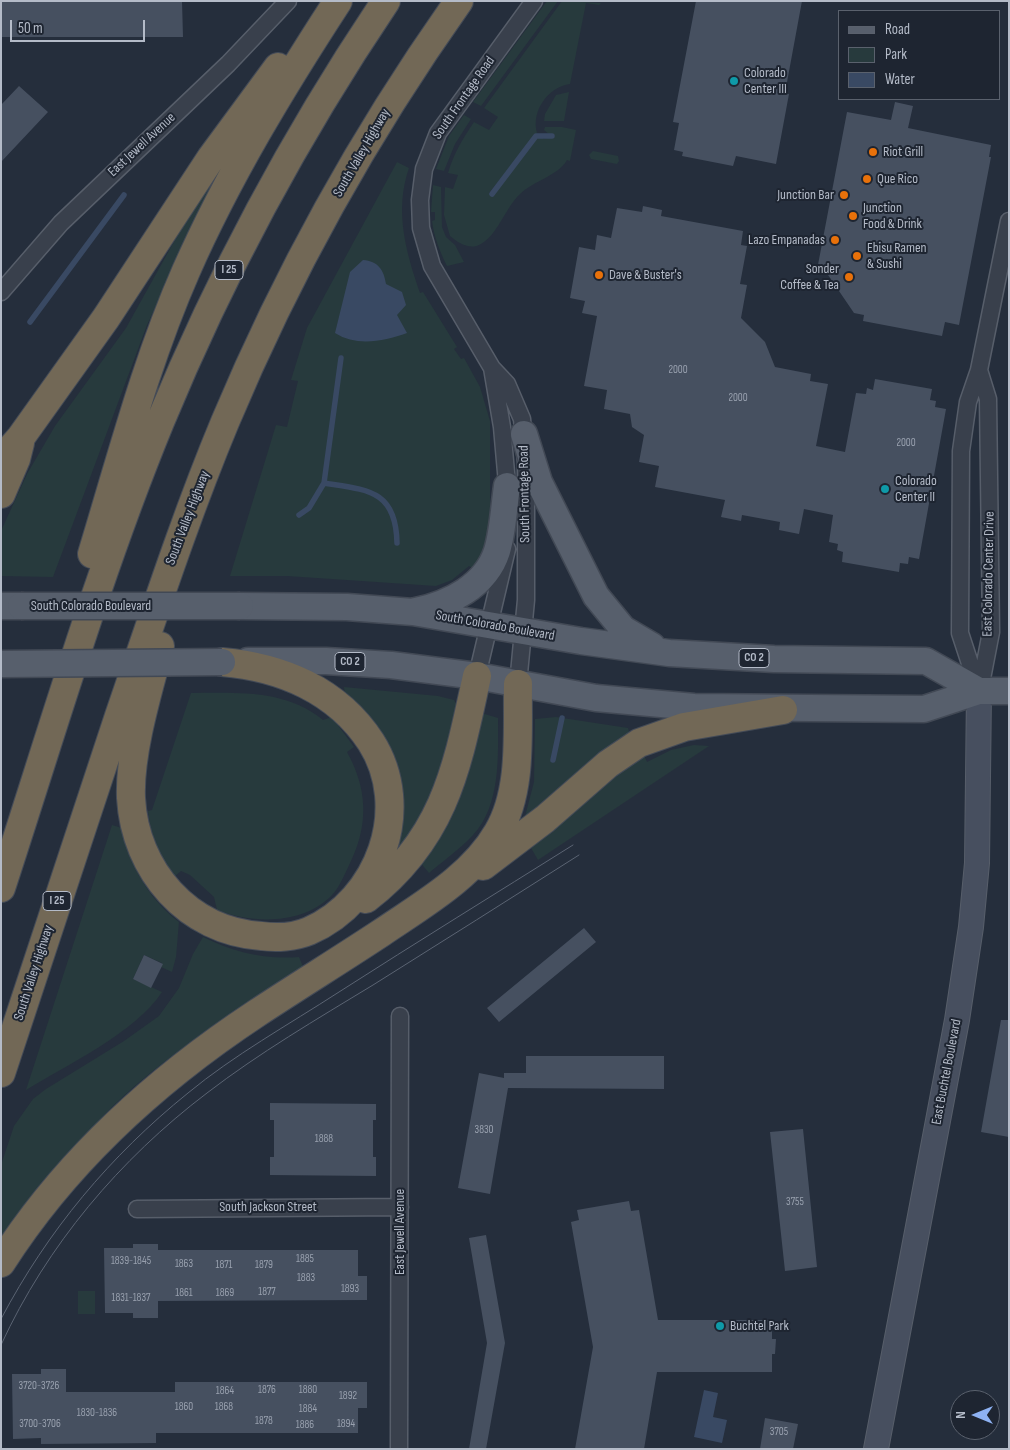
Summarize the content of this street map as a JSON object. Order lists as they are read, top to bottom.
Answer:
{
  "streets": {
    "highway": ["South Valley Highway", "I 25"],
    "main road": ["South Colorado Boulevard", "CO 2", "East Buchtel Boulevard"],
    "street": [
      "South Frontage Road",
      "East Jewell Avenue",
      "East Colorado Center Drive",
      "South Jackson Street"
    ]
  },
  "crossings": [
    ["South Frontage Road", "South Colorado Boulevard"],
    ["East Jewell Avenue", "South Jackson Street"],
    ["East Colorado Center Drive", "South Colorado Boulevard"],
    ["East Colorado Center Drive", "East Buchtel Boulevard"],
    ["South Colorado Boulevard", "East Buchtel Boulevard"]
  ],
  "places": [
    "Colorado Center III",
    "Riot Grill",
    "Que Rico",
    "Junction Bar",
    "Junction Food & Drink",
    "Lazo Empanadas",
    "Ebisu Ramen & Sushi",
    "Dave & Buster's",
    "Sonder Coffee & Tea",
    "Colorado Center II",
    "Buchtel Park"
  ],
  "house_numbers": [
    "2000",
    "2000",
    "2000",
    "3830",
    "1888",
    "3755",
    "1885",
    "1839-1845",
    "1863",
    "1871",
    "1879",
    "1883",
    "1893",
    "1877",
    "1861",
    "1869",
    "1831-1837",
    "3720-3726",
    "1876",
    "1880",
    "1864",
    "1892",
    "1860",
    "1868",
    "1884",
    "1830-1836",
    "1878",
    "3700-3706",
    "1894",
    "1886",
    "3705"
  ],
  "legend": ["Road", "Park", "Water"],
  "scale_bar": "50 m",
  "north": "left"
}
